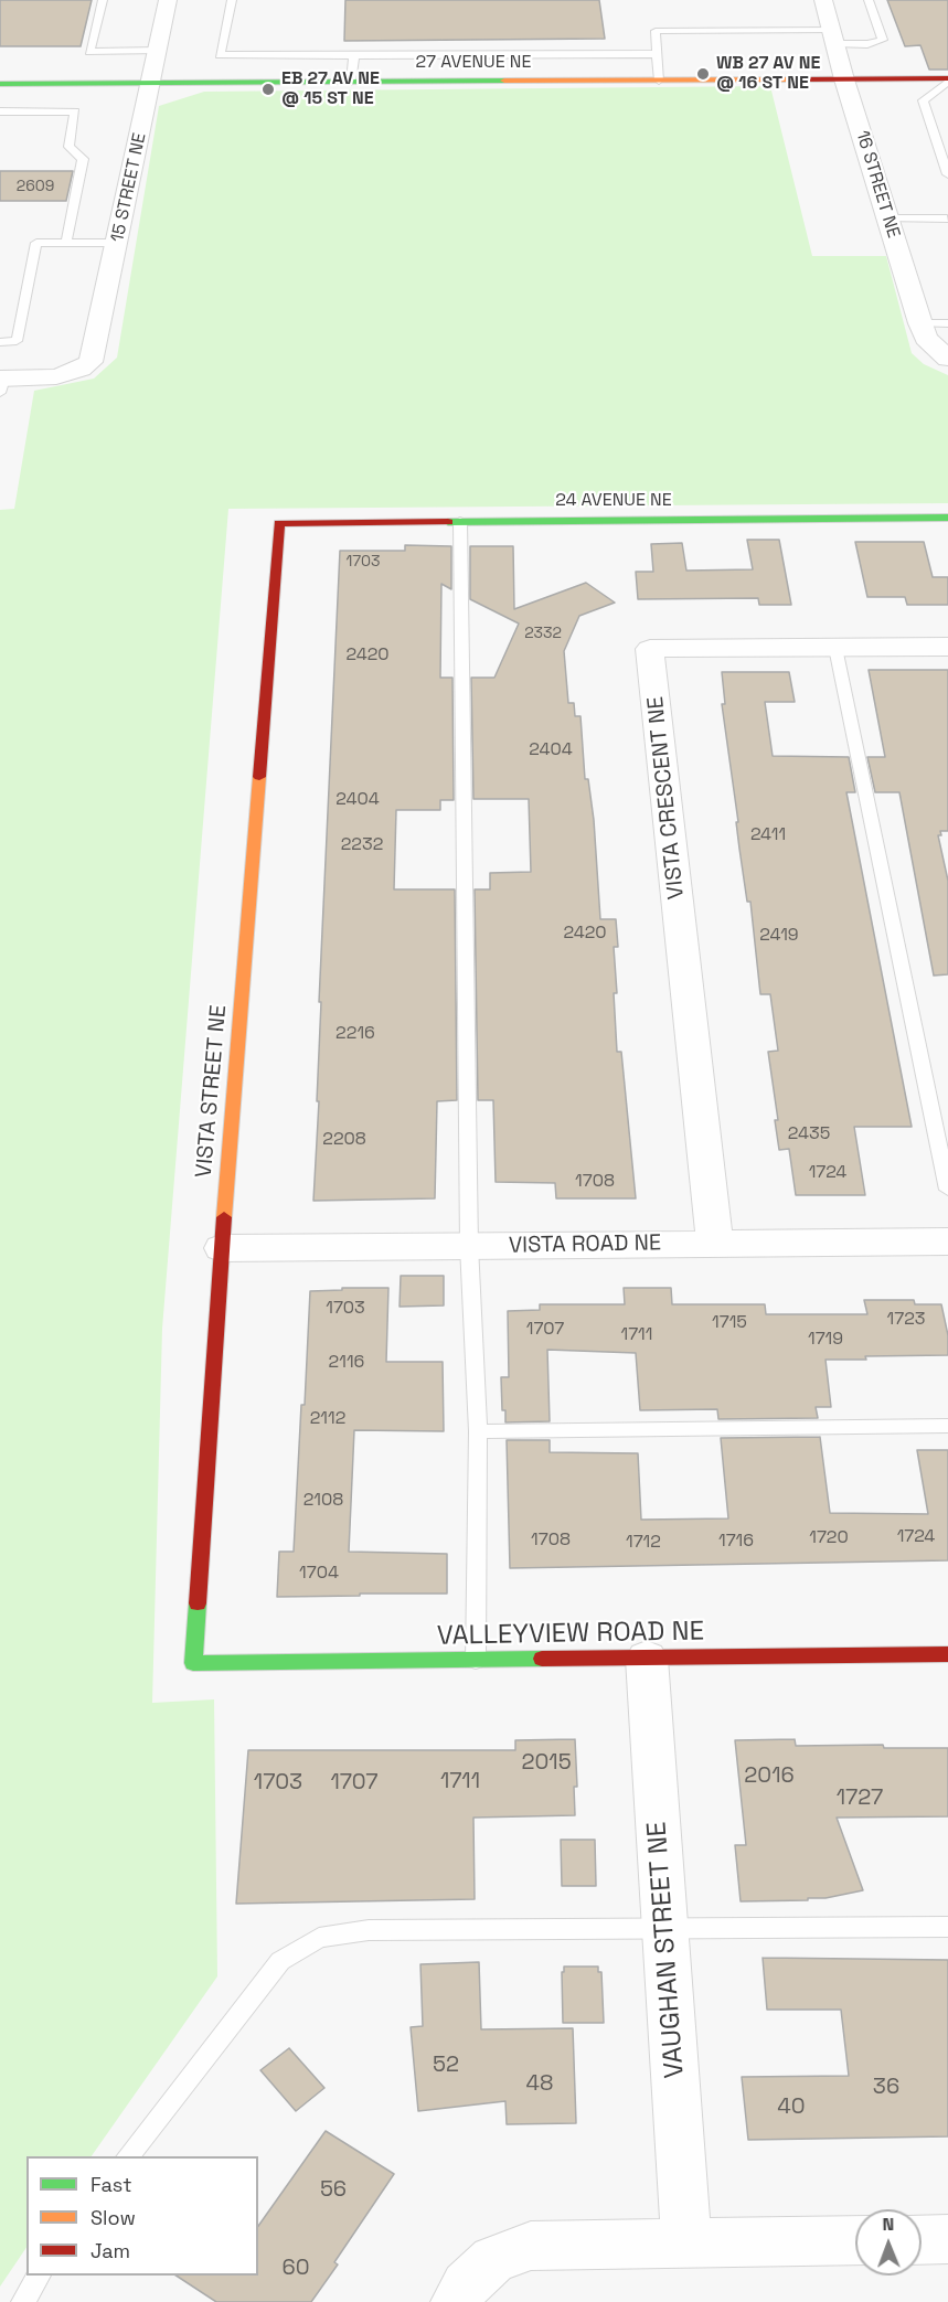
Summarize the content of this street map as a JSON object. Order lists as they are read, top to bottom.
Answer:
{
  "streets": {
    "street": [
      "27 AVENUE NE",
      "16 STREET NE",
      "15 STREET NE",
      "24 AVENUE NE",
      "VISTA CRESCENT NE",
      "VISTA STREET NE",
      "VISTA ROAD NE",
      "VALLEYVIEW ROAD NE",
      "VAUGHAN STREET NE"
    ]
  },
  "crossings": [
    ["27 AVENUE NE", "16 STREET NE"],
    ["27 AVENUE NE", "15 STREET NE"],
    ["24 AVENUE NE", "VISTA STREET NE"],
    ["VISTA CRESCENT NE", "VISTA ROAD NE"],
    ["VISTA STREET NE", "VISTA ROAD NE"],
    ["VISTA STREET NE", "VALLEYVIEW ROAD NE"],
    ["VALLEYVIEW ROAD NE", "VAUGHAN STREET NE"]
  ],
  "places": ["WB 27 AV NE @ 16 ST NE", "EB 27 AV NE @ 15 ST NE"],
  "house_numbers": [
    "2609",
    "1703",
    "2332",
    "2420",
    "2404",
    "2404",
    "2411",
    "2232",
    "2420",
    "2419",
    "2216",
    "2435",
    "2208",
    "1724",
    "1708",
    "1703",
    "1723",
    "1715",
    "1707",
    "1711",
    "1719",
    "2116",
    "2112",
    "2108",
    "1724",
    "1720",
    "1708",
    "1716",
    "1712",
    "1704",
    "2015",
    "2016",
    "1711",
    "1703",
    "1707",
    "1727",
    "52",
    "48",
    "36",
    "40",
    "56",
    "60"
  ],
  "legend": ["Fast", "Slow", "Jam"],
  "north": "top"
}
